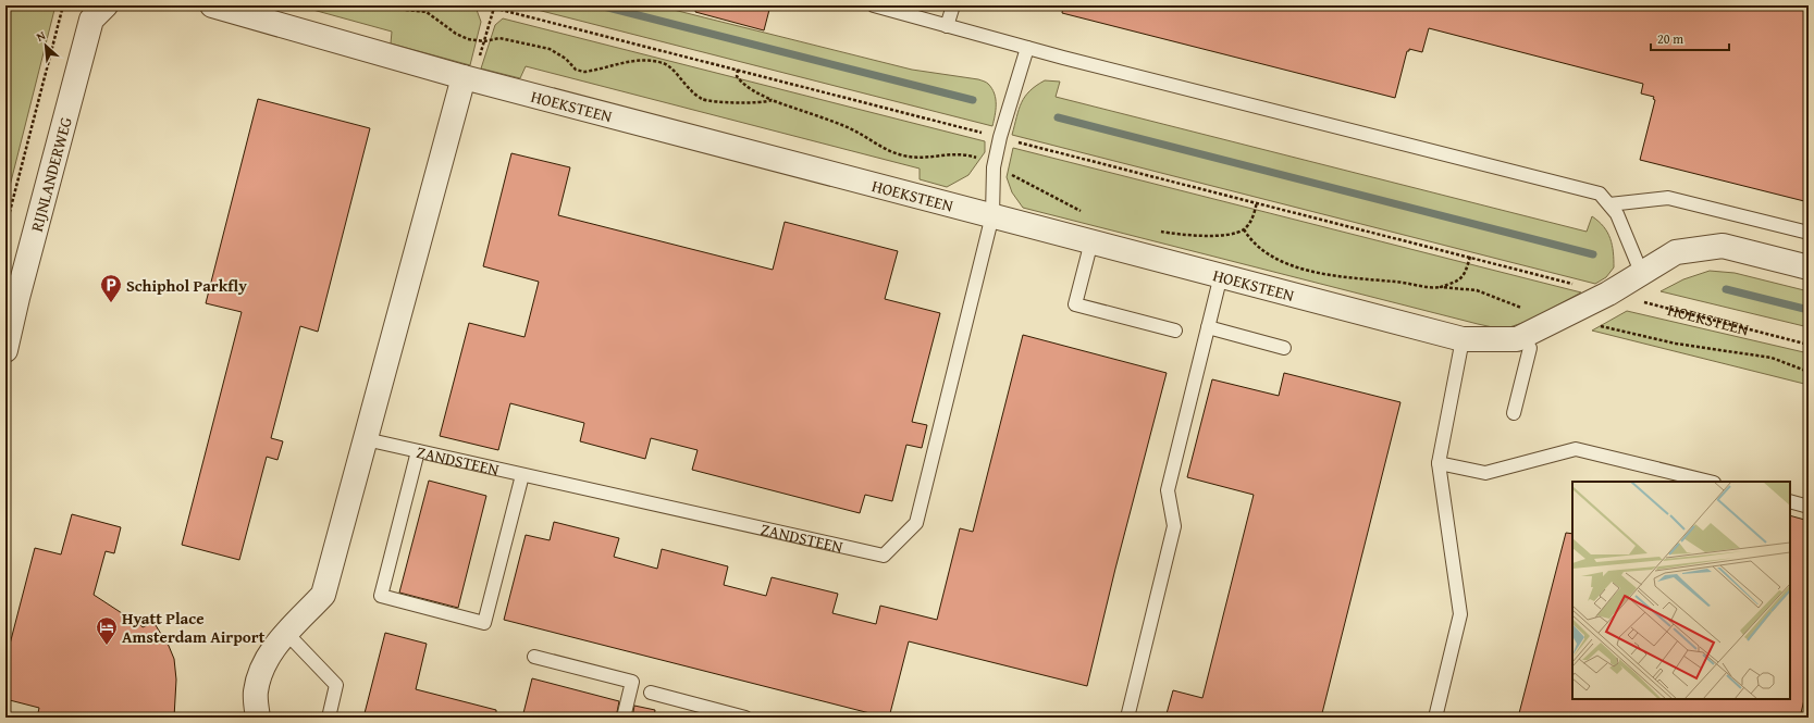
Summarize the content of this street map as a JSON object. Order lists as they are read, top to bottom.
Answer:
{
  "streets": {
    "street": ["HOEKSTEEN", "RIJNLANDERWEG"],
    "lane": ["ZANDSTEEN"]
  },
  "crossings": [
    ["HOEKSTEEN", "ZANDSTEEN"]
  ],
  "places": {
    "parking": ["Schiphol Parkfly"],
    "hotel": ["Hyatt Place Amsterdam Airport"]
  },
  "scale_bar": "20 m",
  "north": "top left"
}
